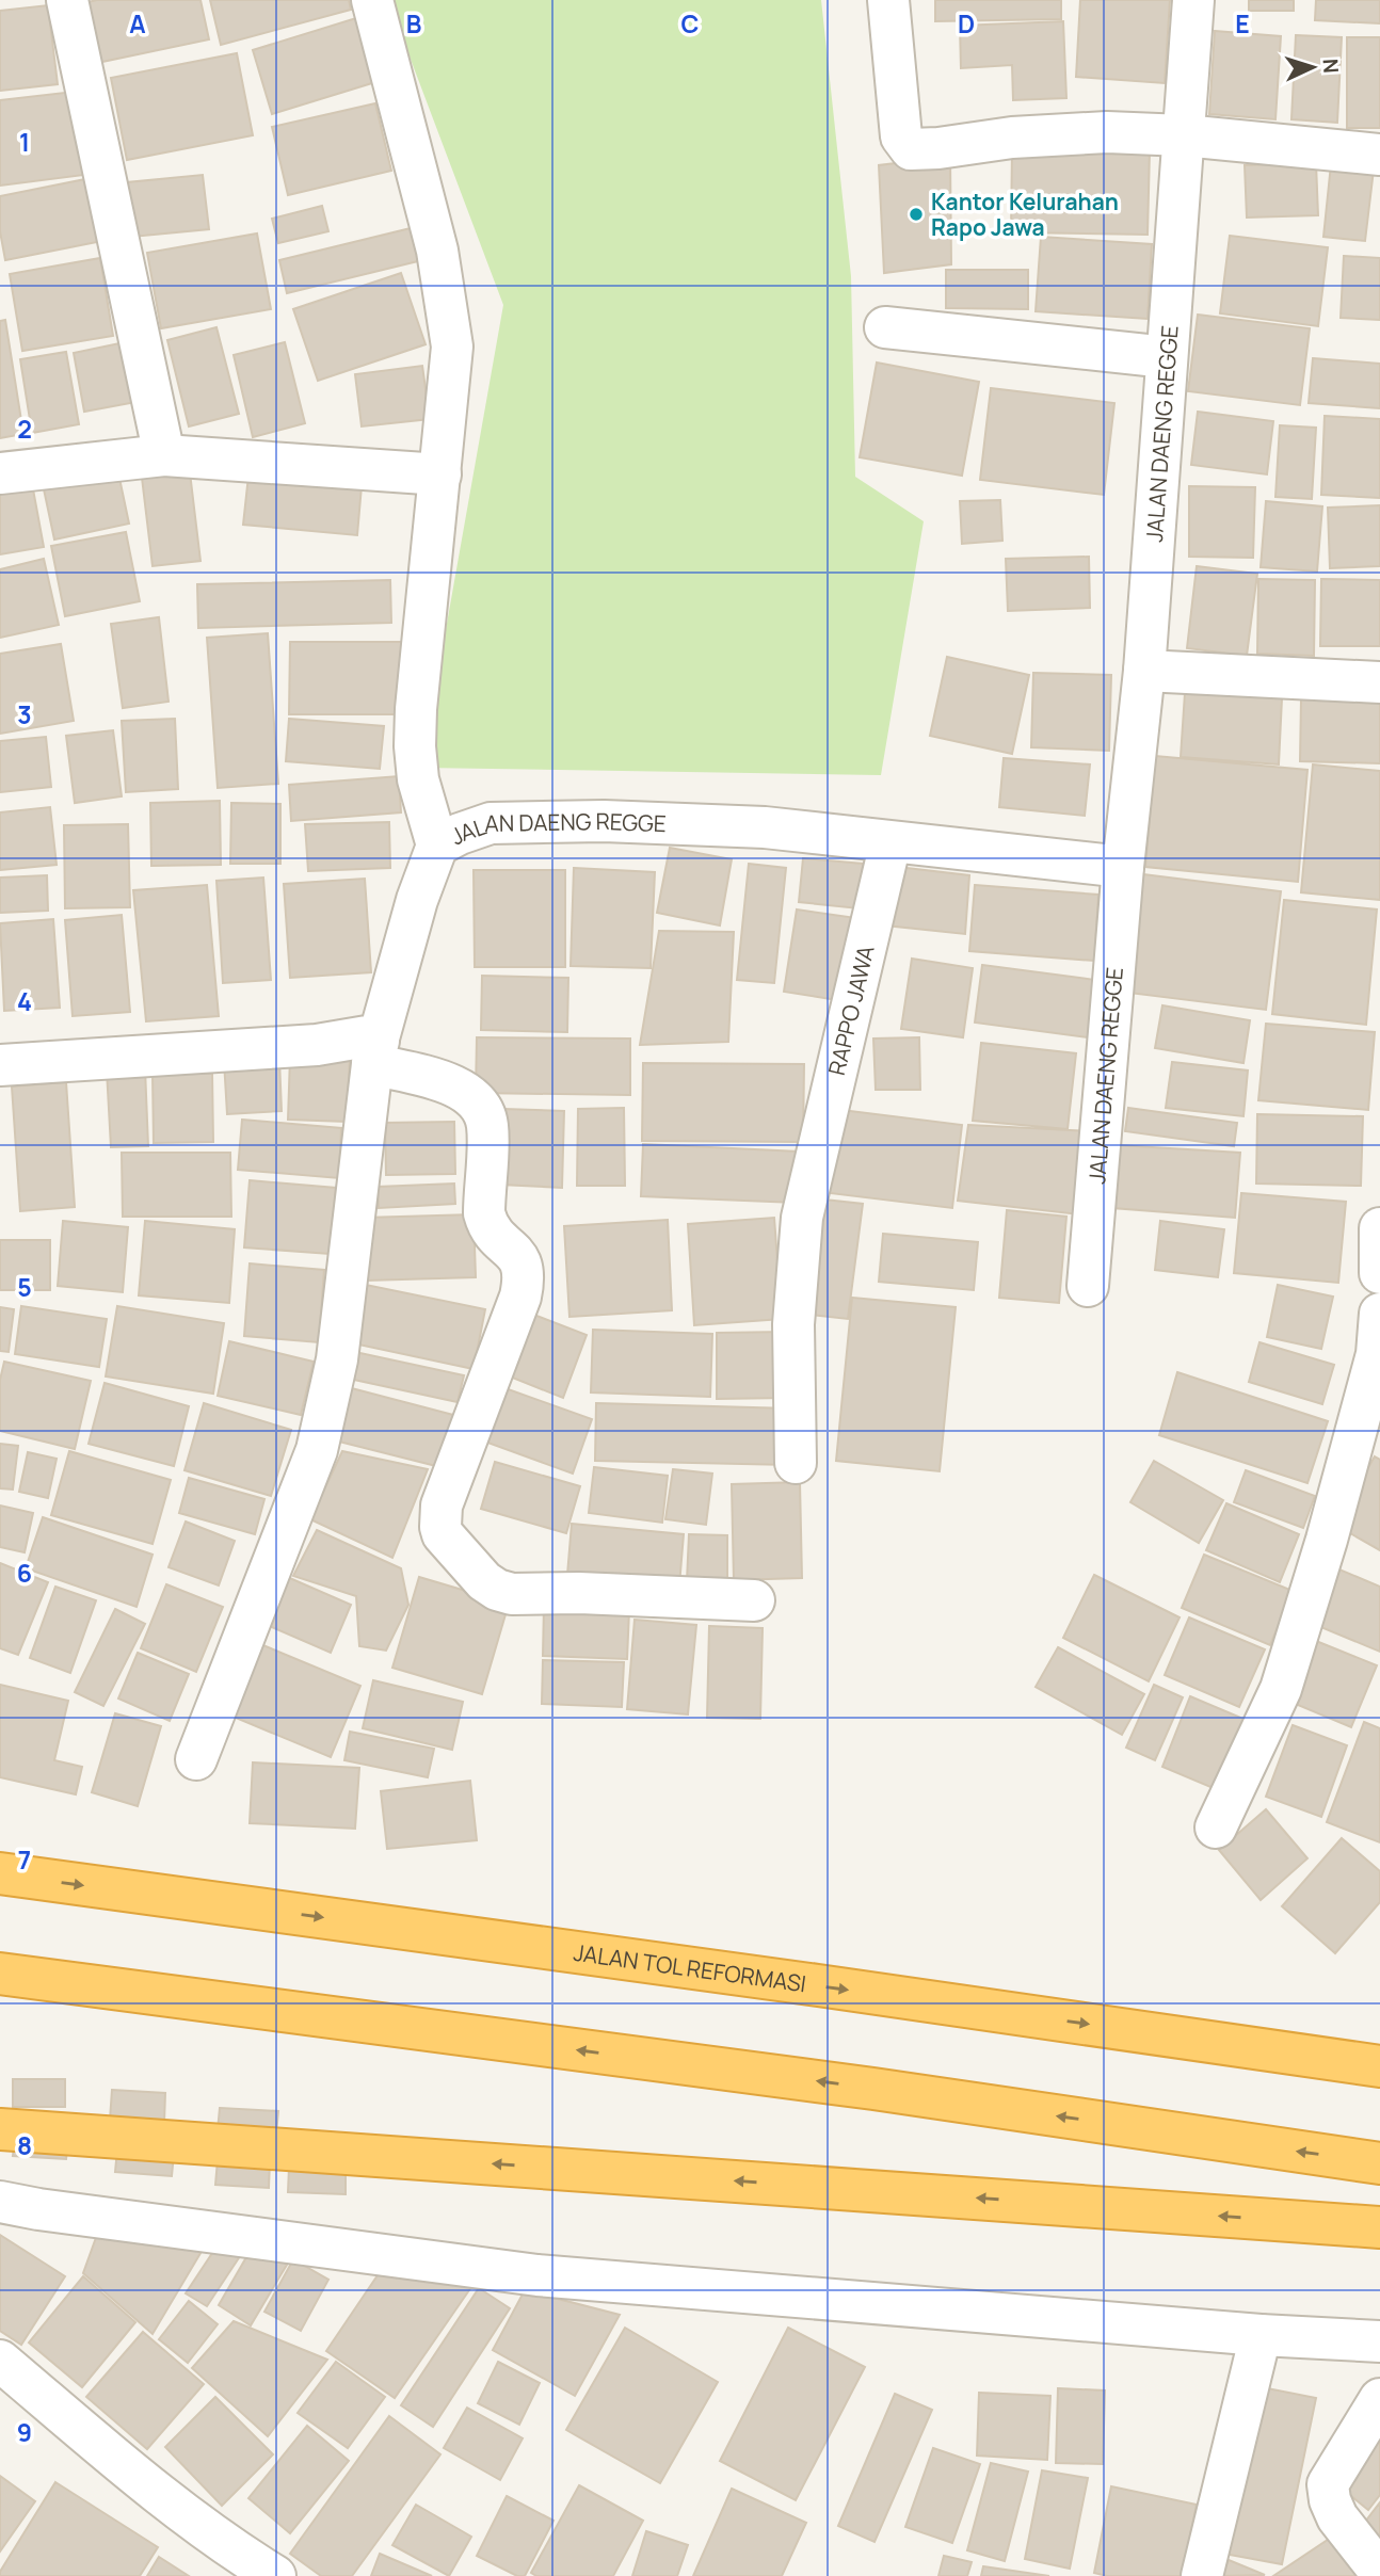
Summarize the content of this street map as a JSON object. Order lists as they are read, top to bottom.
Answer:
{
  "streets": {
    "highway": ["JALAN TOL REFORMASI"],
    "street": ["JALAN DAENG REGGE", "RAPPO JAWA"]
  },
  "crossings": [
    ["JALAN DAENG REGGE", "RAPPO JAWA"]
  ],
  "places": ["Kantor Kelurahan Rapo Jawa"],
  "north": "right",
  "grid": {
    "columns": [
      "A",
      "B",
      "C",
      "D",
      "E"
    ],
    "rows": [
      "1",
      "2",
      "3",
      "4",
      "5",
      "6",
      "7",
      "8",
      "9"
    ]
  }
}
